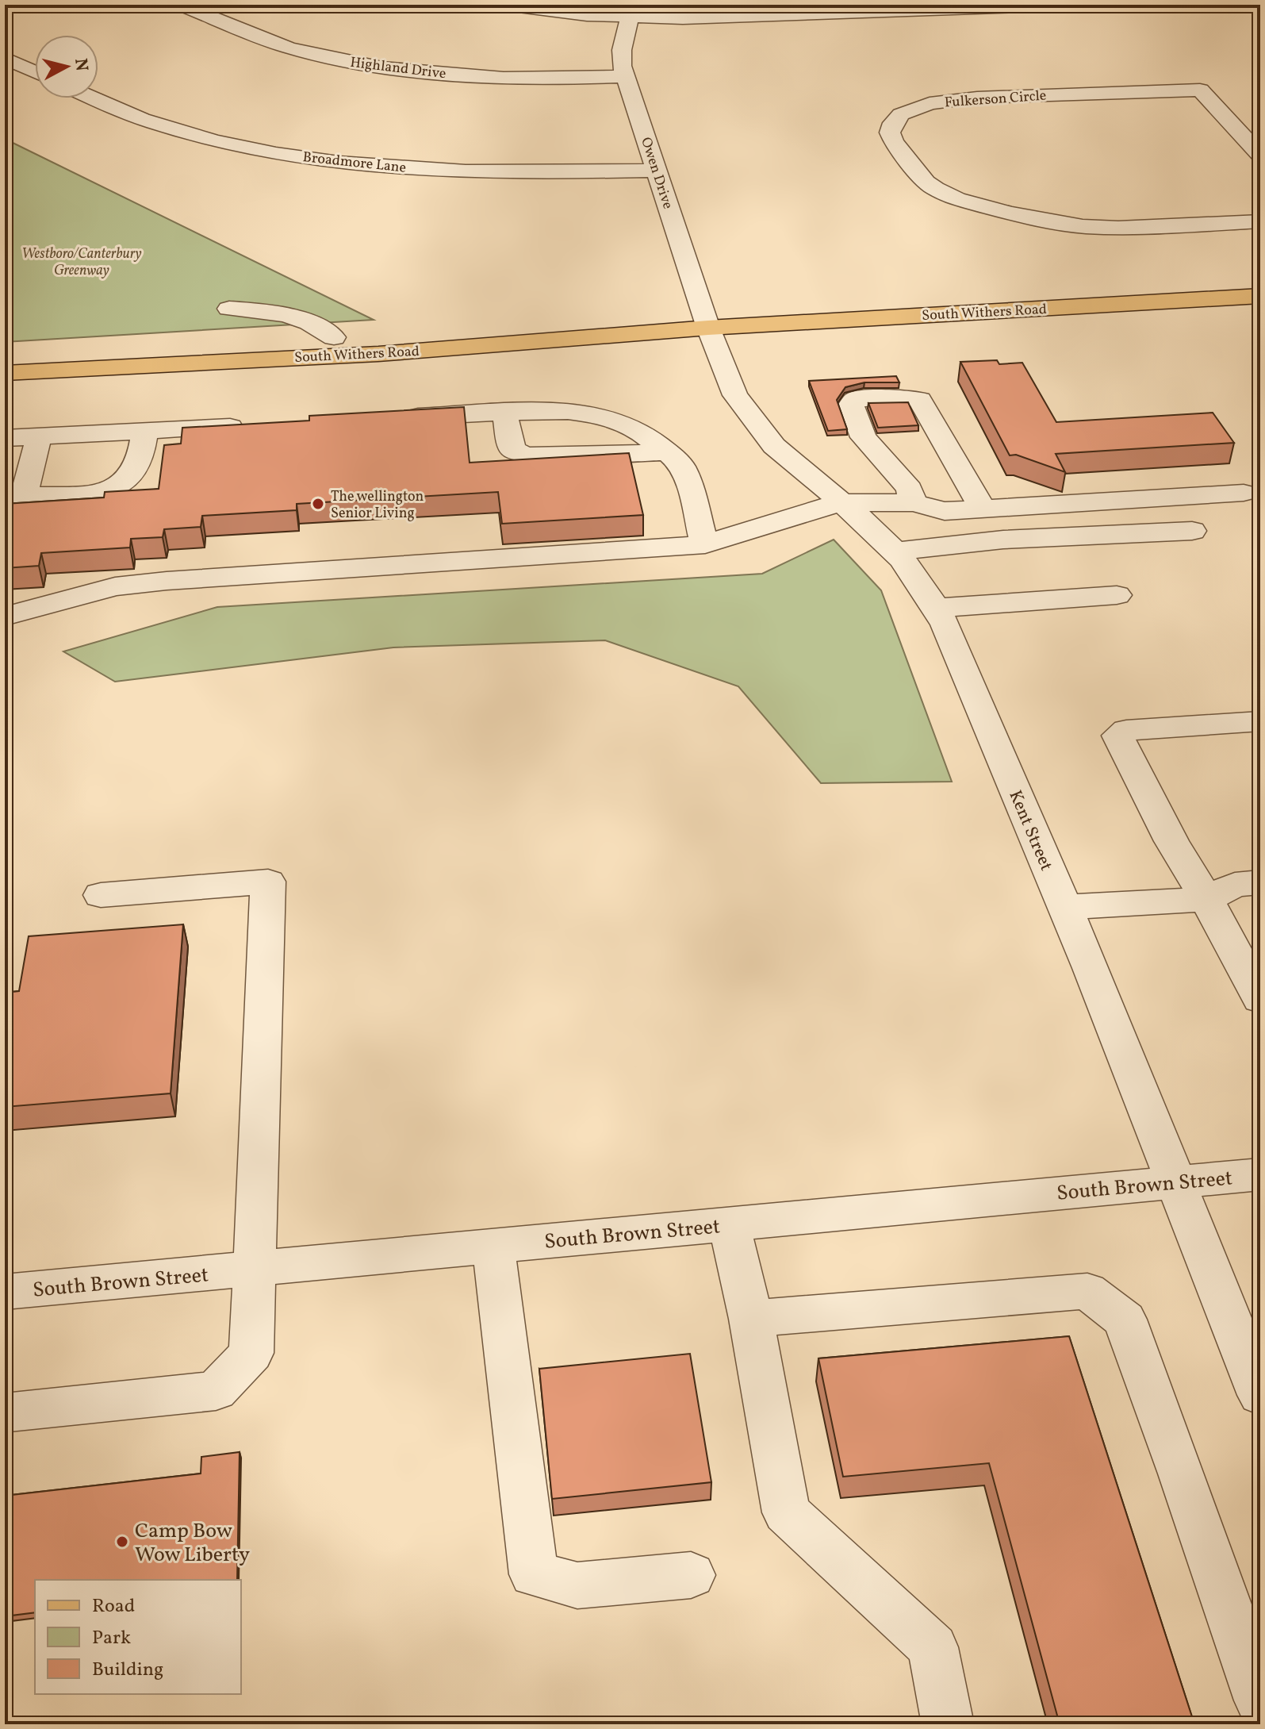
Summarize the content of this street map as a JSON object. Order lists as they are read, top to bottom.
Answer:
{
  "streets": {
    "main road": ["South Withers Road"],
    "street": [
      "Highland Drive",
      "Fulkerson Circle",
      "Broadmore Lane",
      "Owen Drive",
      "Kent Street",
      "South Brown Street"
    ]
  },
  "crossings": [
    ["Highland Drive", "Owen Drive"],
    ["Broadmore Lane", "Owen Drive"],
    ["Owen Drive", "South Withers Road"],
    ["Owen Drive", "Kent Street"],
    ["South Withers Road", "Kent Street"],
    ["Kent Street", "South Brown Street"]
  ],
  "parks": ["Westboro/Canterbury Greenway"],
  "places": ["The wellington Senior Living", "Camp Bow Wow Liberty"],
  "legend": ["Road", "Park", "Building"],
  "north": "right"
}
